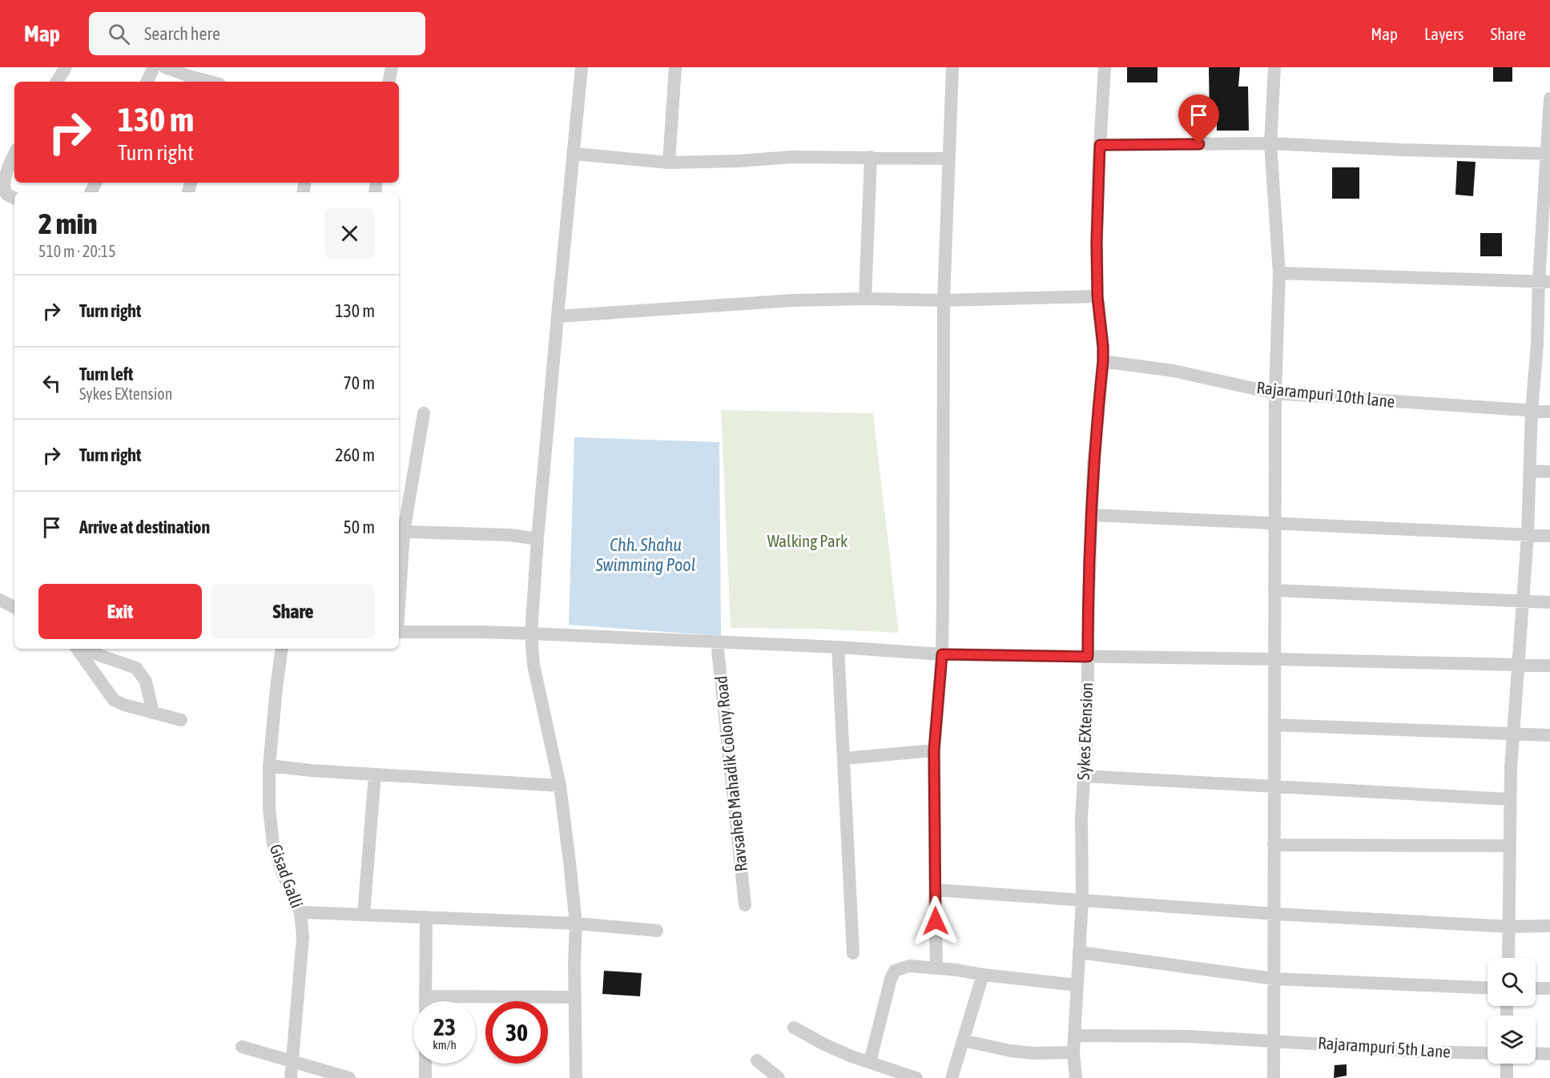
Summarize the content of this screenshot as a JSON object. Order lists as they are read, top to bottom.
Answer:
{
  "streets": {
    "street": [
      "Rajarampuri 10th lane",
      "Sykes EXtension",
      "Ravsaheb Mahadik Colony Road",
      "Gisad Galli",
      "Rajarampuri 5th Lane"
    ]
  },
  "crossings": [
    ["Rajarampuri 10th lane", "Sykes EXtension"],
    ["Sykes EXtension", "Rajarampuri 5th Lane"]
  ],
  "water": ["Chh. Shahu Swimming Pool"],
  "parks": ["Walking Park"],
  "page": {
    "header": "Map",
    "search": "Search here",
    "nav": ["Map", "Layers", "Share"],
    "turn": ["130 m", "Turn right"],
    "heading": ["2 min", "510 m · 20:15"],
    "list": [
      {
        "name": "Turn right",
        "value": "130 m"
      },
      {
        "name": "Turn left",
        "note": "Sykes EXtension",
        "value": "70 m"
      },
      {
        "name": "Turn right",
        "value": "260 m"
      },
      {
        "name": "Arrive at destination",
        "value": "50 m"
      }
    ],
    "buttons": ["Exit", "Share"],
    "speed": "23 km/h",
    "limit": "30"
  }
}
